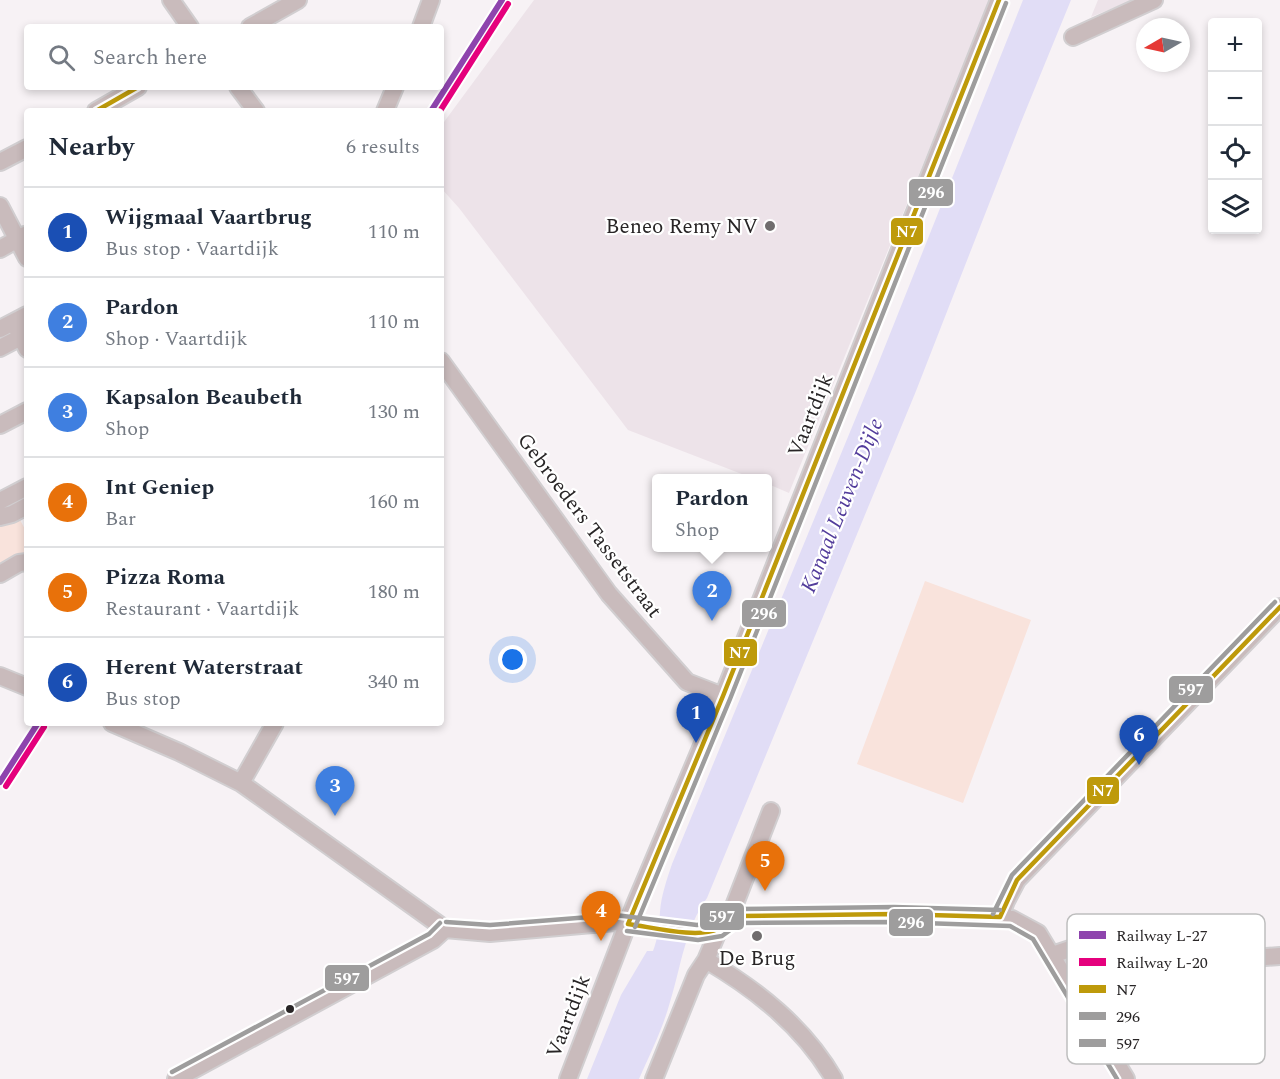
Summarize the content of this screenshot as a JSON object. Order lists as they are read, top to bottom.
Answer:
{
  "streets": {
    "street": ["Vaartdijk", "Gebroeders Tassetstraat"]
  },
  "crossings": [
    ["Vaartdijk", "Gebroeders Tassetstraat"]
  ],
  "water": ["Kanaal Leuven-Dijle"],
  "places": ["Beneo Remy NV", "De Brug"],
  "lines": [
    "rail line L-27",
    "transit line N7",
    "transit line 296",
    "rail line L-20",
    "transit line 597"
  ],
  "legend": [
    "Railway L-27",
    "Railway L-20",
    "N7",
    "296",
    "597"
  ],
  "north": "left",
  "page": {
    "map_buttons": ["+", "−"],
    "search": "Search here",
    "heading": ["Nearby", "6 results"],
    "list": [
      {
        "mark": "1",
        "name": "Wijgmaal Vaartbrug",
        "note": "Bus stop · Vaartdijk",
        "value": "110 m"
      },
      {
        "mark": "2",
        "name": "Pardon",
        "note": "Shop · Vaartdijk",
        "value": "110 m"
      },
      {
        "mark": "3",
        "name": "Kapsalon Beaubeth",
        "note": "Shop",
        "value": "130 m"
      },
      {
        "mark": "4",
        "name": "Int Geniep",
        "note": "Bar",
        "value": "160 m"
      },
      {
        "mark": "5",
        "name": "Pizza Roma",
        "note": "Restaurant · Vaartdijk",
        "value": "180 m"
      },
      {
        "mark": "6",
        "name": "Herent Waterstraat",
        "note": "Bus stop",
        "value": "340 m"
      }
    ],
    "popup": ["Pardon", "Shop"],
    "pins": [
      "2",
      "1",
      "6",
      "3",
      "5",
      "4"
    ]
  }
}
